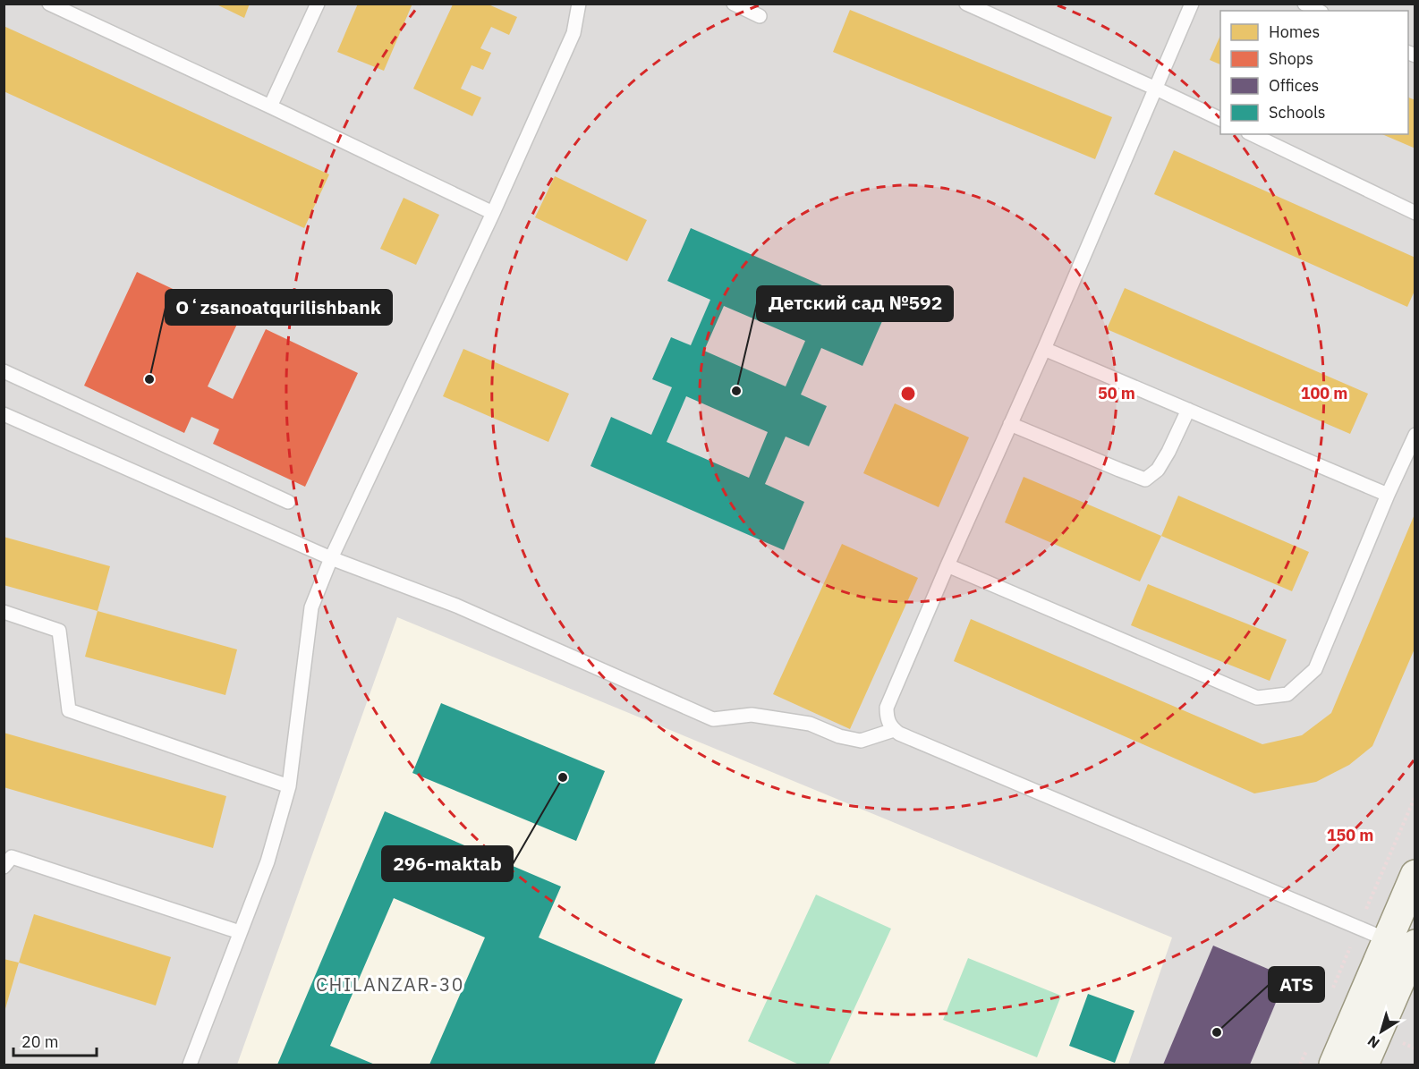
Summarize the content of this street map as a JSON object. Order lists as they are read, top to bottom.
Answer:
{
  "districts": ["CHILANZAR-30"],
  "places": [
    "Oʻzsanoatqurilishbank",
    "Детcкий сад №592",
    "296-maktab",
    "ATS"
  ],
  "legend": [
    "Homes",
    "Shops",
    "Offices",
    "Schools"
  ],
  "scale_bar": "20 m",
  "north": "bottom left",
  "rings": ["50 m", "100 m", "150 m"]
}
